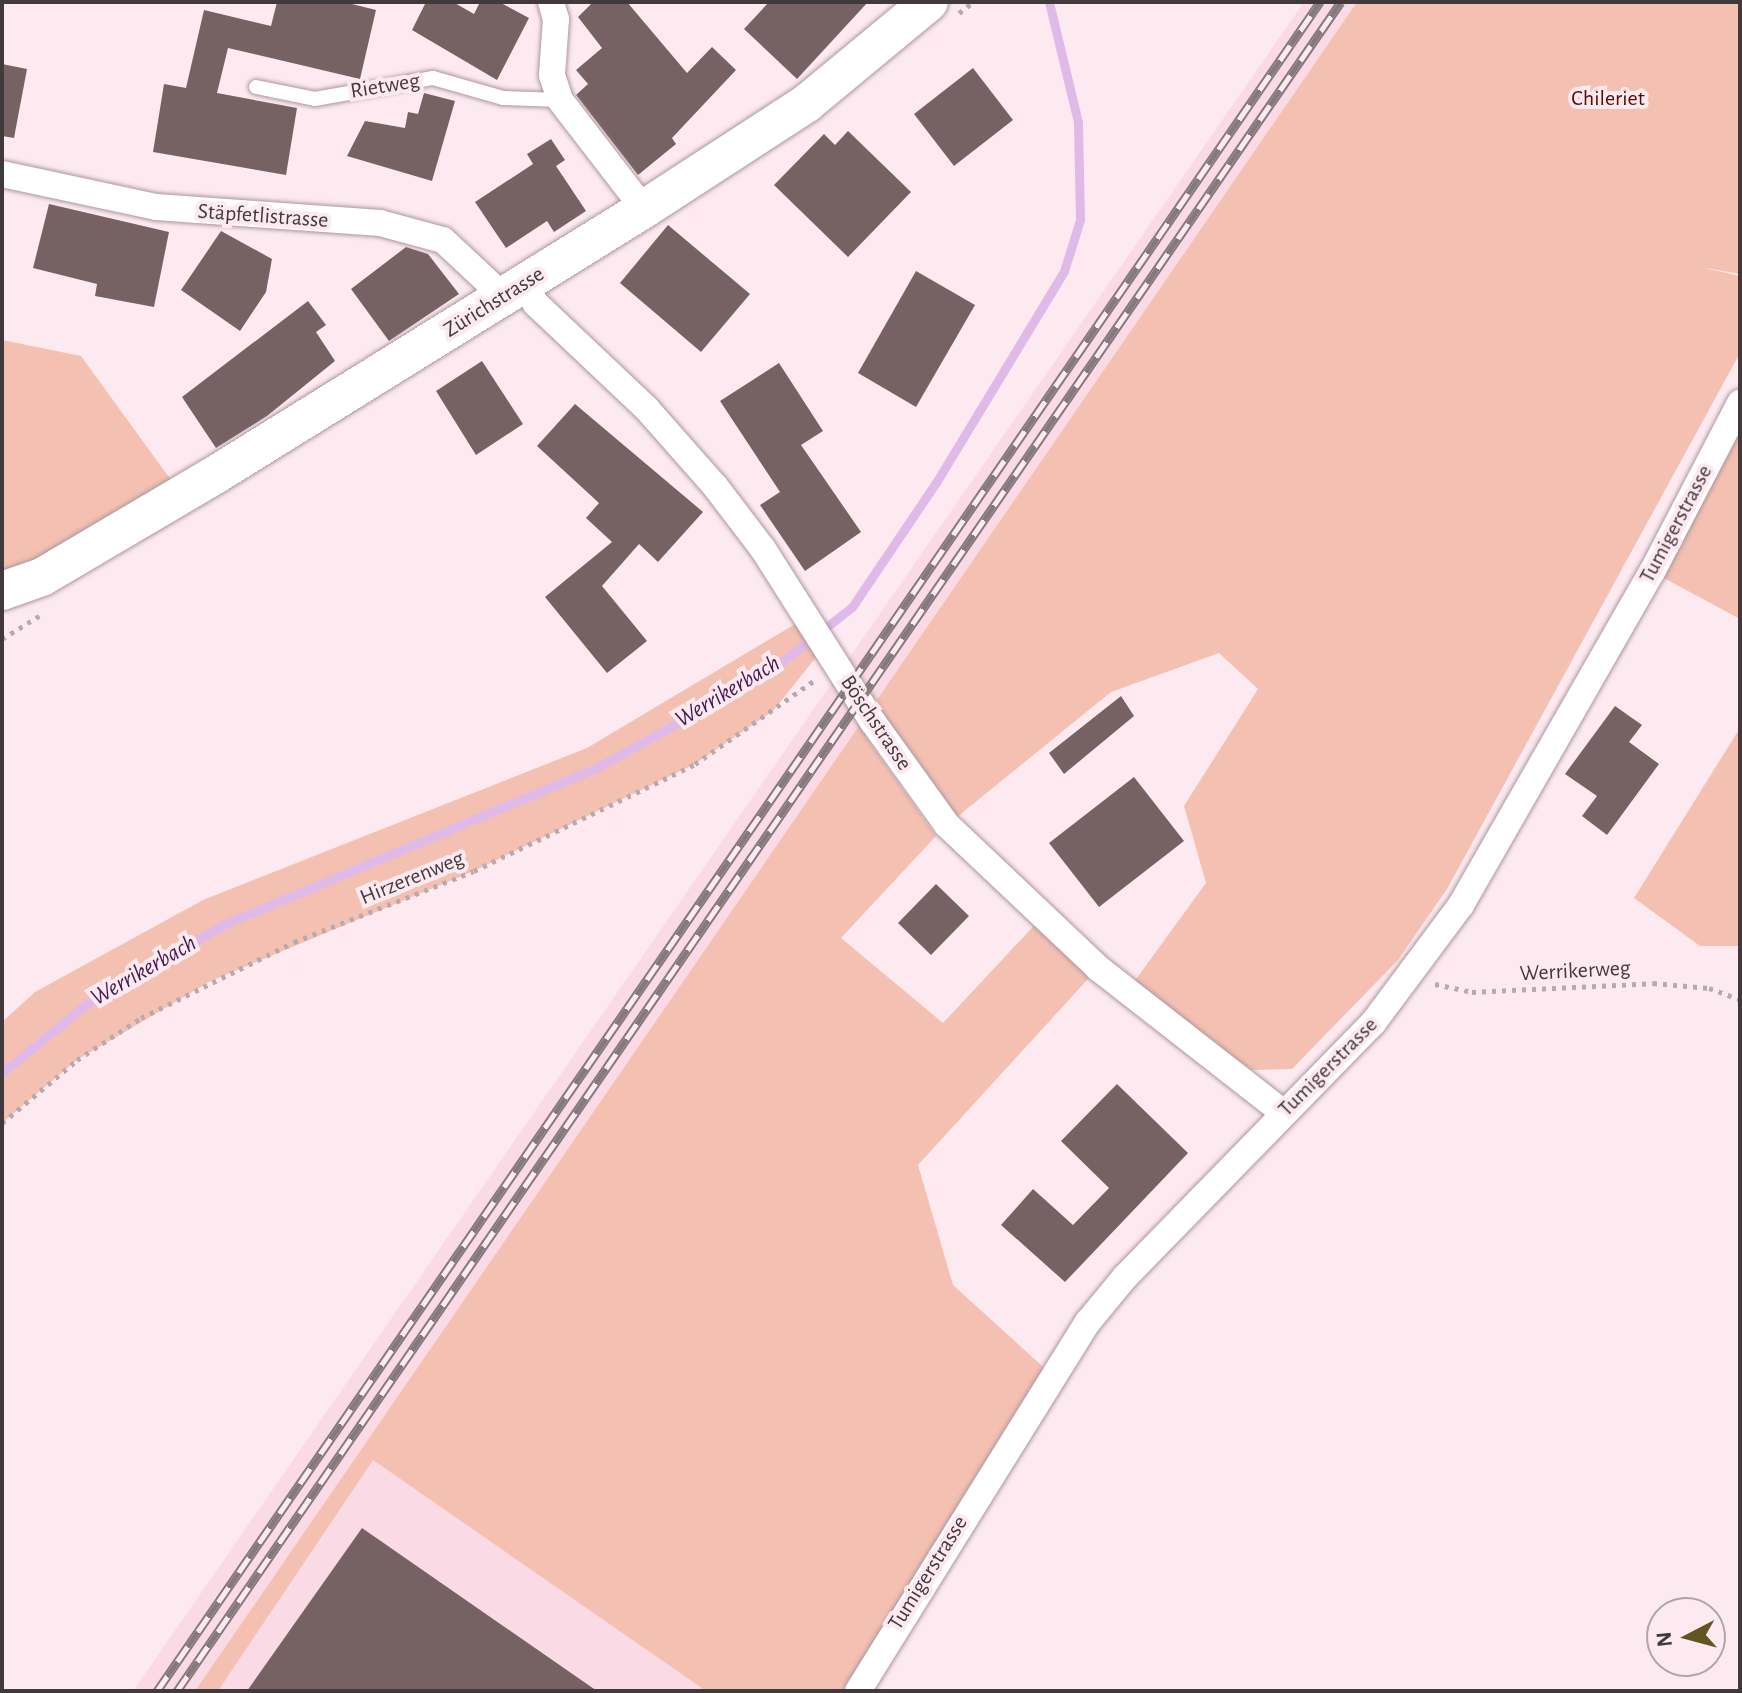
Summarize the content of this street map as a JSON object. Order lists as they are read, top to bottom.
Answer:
{
  "streets": {
    "main road": ["Zürichstrasse"],
    "street": ["Stäpfetlistrasse", "Tumigerstrasse", "Böschstrasse"],
    "lane": ["Rietweg"],
    "path": ["Hirzerenweg", "Werrikerweg"]
  },
  "crossings": [
    ["Stäpfetlistrasse", "Zürichstrasse"],
    ["Stäpfetlistrasse", "Böschstrasse"],
    ["Zürichstrasse", "Böschstrasse"],
    ["Tumigerstrasse", "Böschstrasse"],
    ["Tumigerstrasse", "Werrikerweg"],
    ["Böschstrasse", "Hirzerenweg"]
  ],
  "water": ["Werrikerbach"],
  "parks": ["Chileriet"],
  "north": "left"
}
